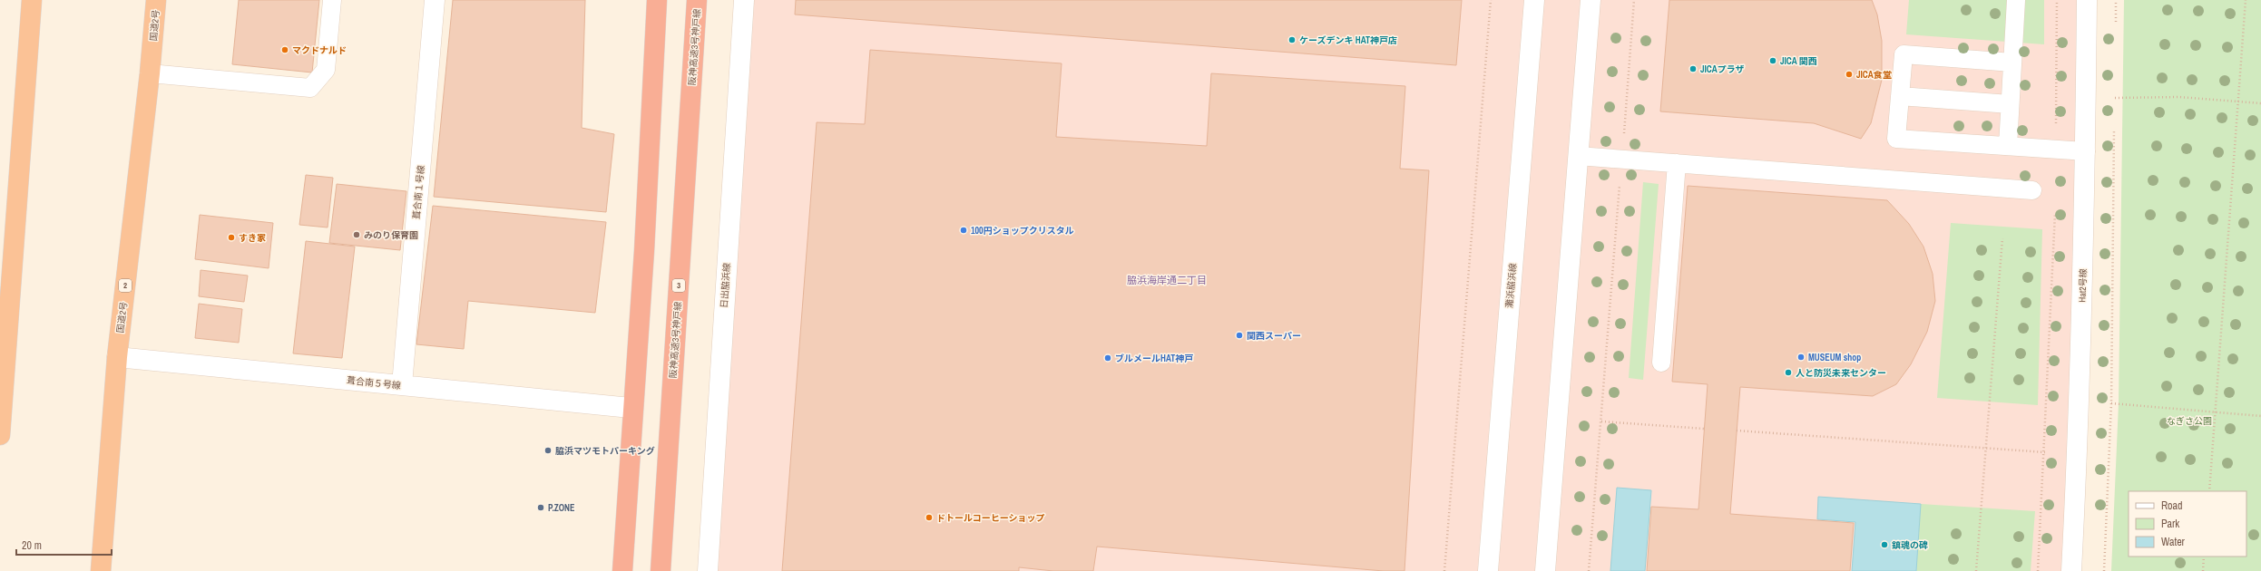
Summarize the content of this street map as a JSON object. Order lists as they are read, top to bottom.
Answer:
{
  "streets": {
    "highway": [
      "国道2号",
      "阪神高速3号神戸線",
      "2",
      "3"
    ],
    "street": [
      "葺合南１号線",
      "日出脇浜線",
      "灘浜脇浜線",
      "Hat2号線",
      "葺合南５号線"
    ]
  },
  "crossings": [
    ["国道2号", "葺合南５号線"],
    ["葺合南１号線", "葺合南５号線"]
  ],
  "districts": ["脇浜海岸通二丁目"],
  "parks": ["なぎさ公園"],
  "places": [
    "ケーズデンキ HAT神戸店",
    "マクドナルド",
    "JICA 関西",
    "JICAプラザ",
    "JICA食堂",
    "100円ショップクリスタル",
    "みのり保育園",
    "すき家",
    "関西スーパー",
    "MUSEUM shop",
    "ブルメールHAT神戸",
    "人と防災未来センター",
    "脇浜マツモトパーキング",
    "P.ZONE",
    "ドトールコーヒーショップ",
    "鎮魂の碑"
  ],
  "legend": ["Road", "Park", "Water"],
  "scale_bar": "20 m"
}
